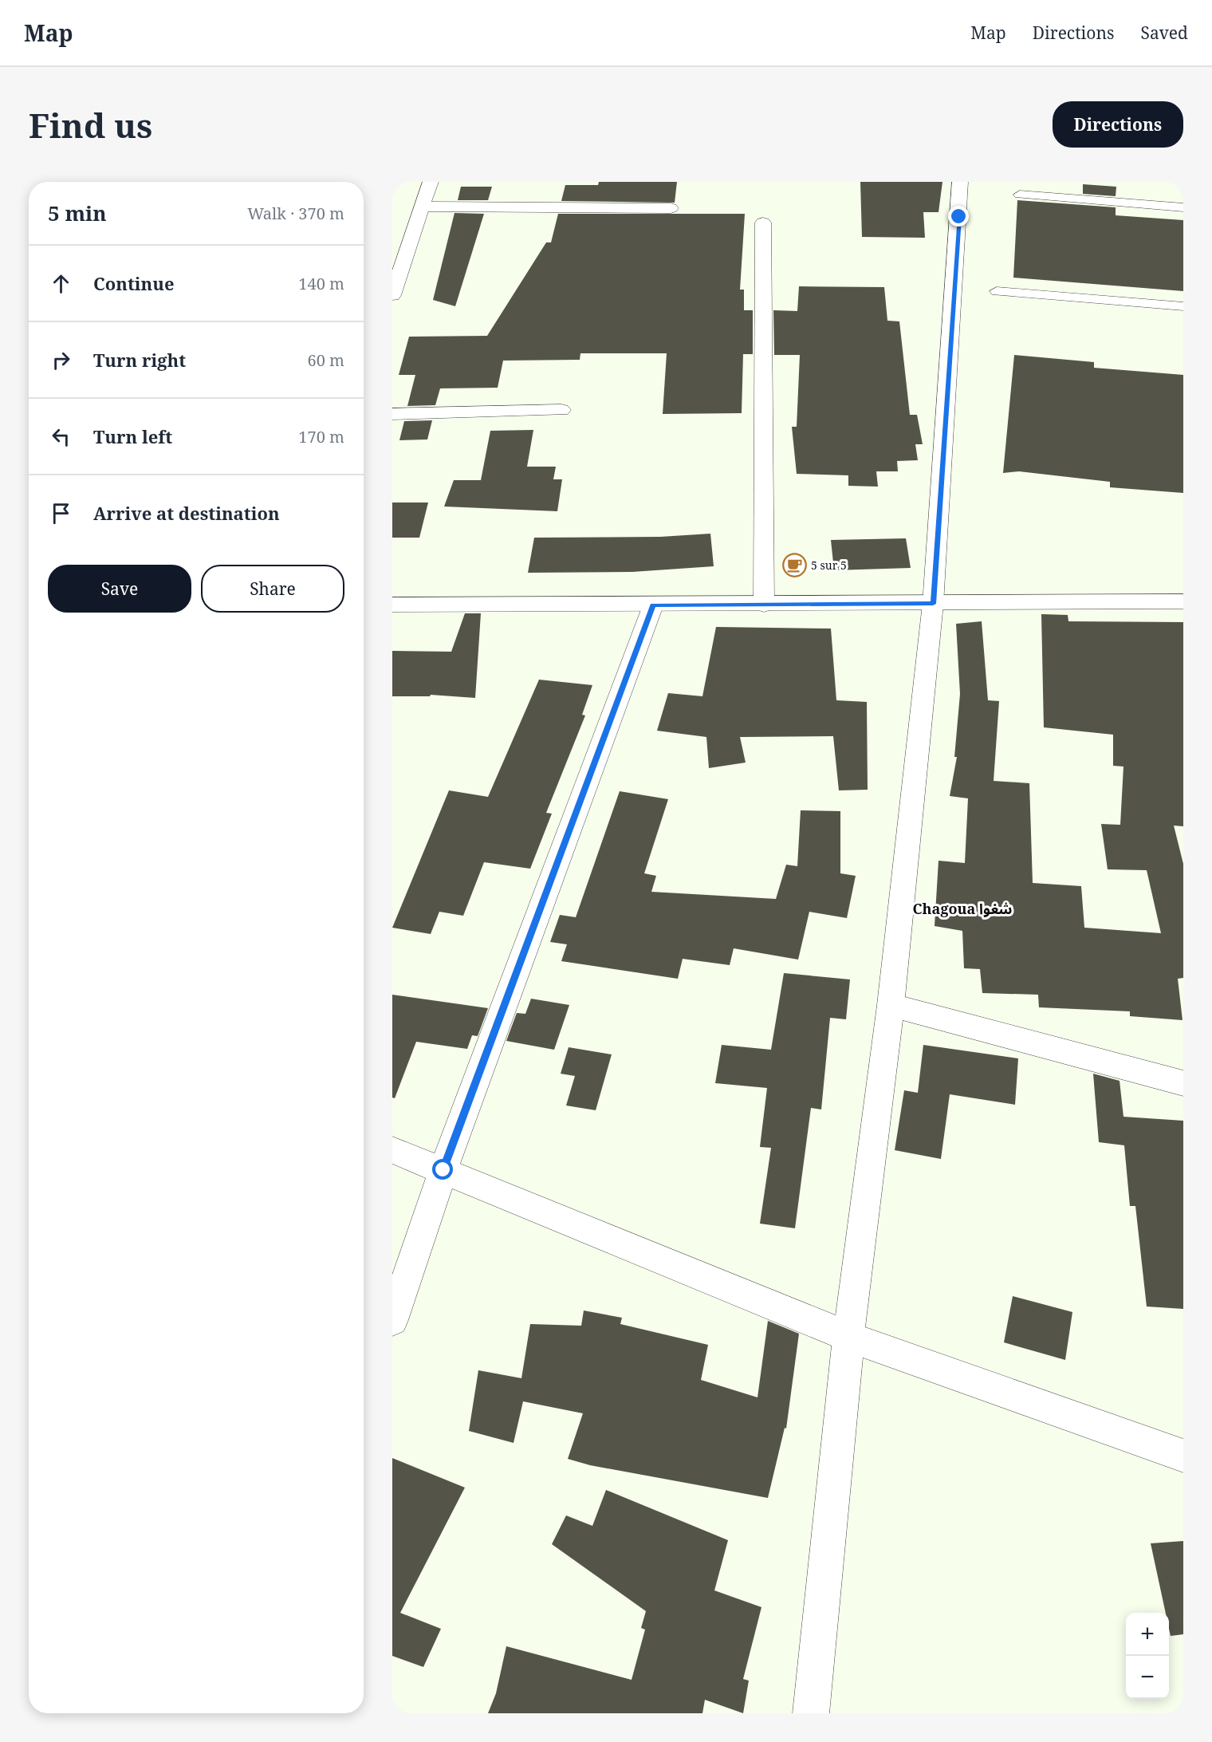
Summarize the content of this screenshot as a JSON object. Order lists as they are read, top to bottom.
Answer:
{
  "districts": ["Chagoua شغوا"],
  "places": {
    "cafe": ["5 sur 5"]
  },
  "page": {
    "header": "Map",
    "nav": ["Map", "Directions", "Saved"],
    "buttons": [
      "Directions",
      ["Save", "Share"]
    ],
    "title": "Find us",
    "heading": ["5 min", "Walk · 370 m"],
    "list": [
      ["Continue", "140 m"],
      ["Turn right", "60 m"],
      ["Turn left", "170 m"],
      "Arrive at destination"
    ],
    "map_buttons": ["+", "−"]
  }
}
